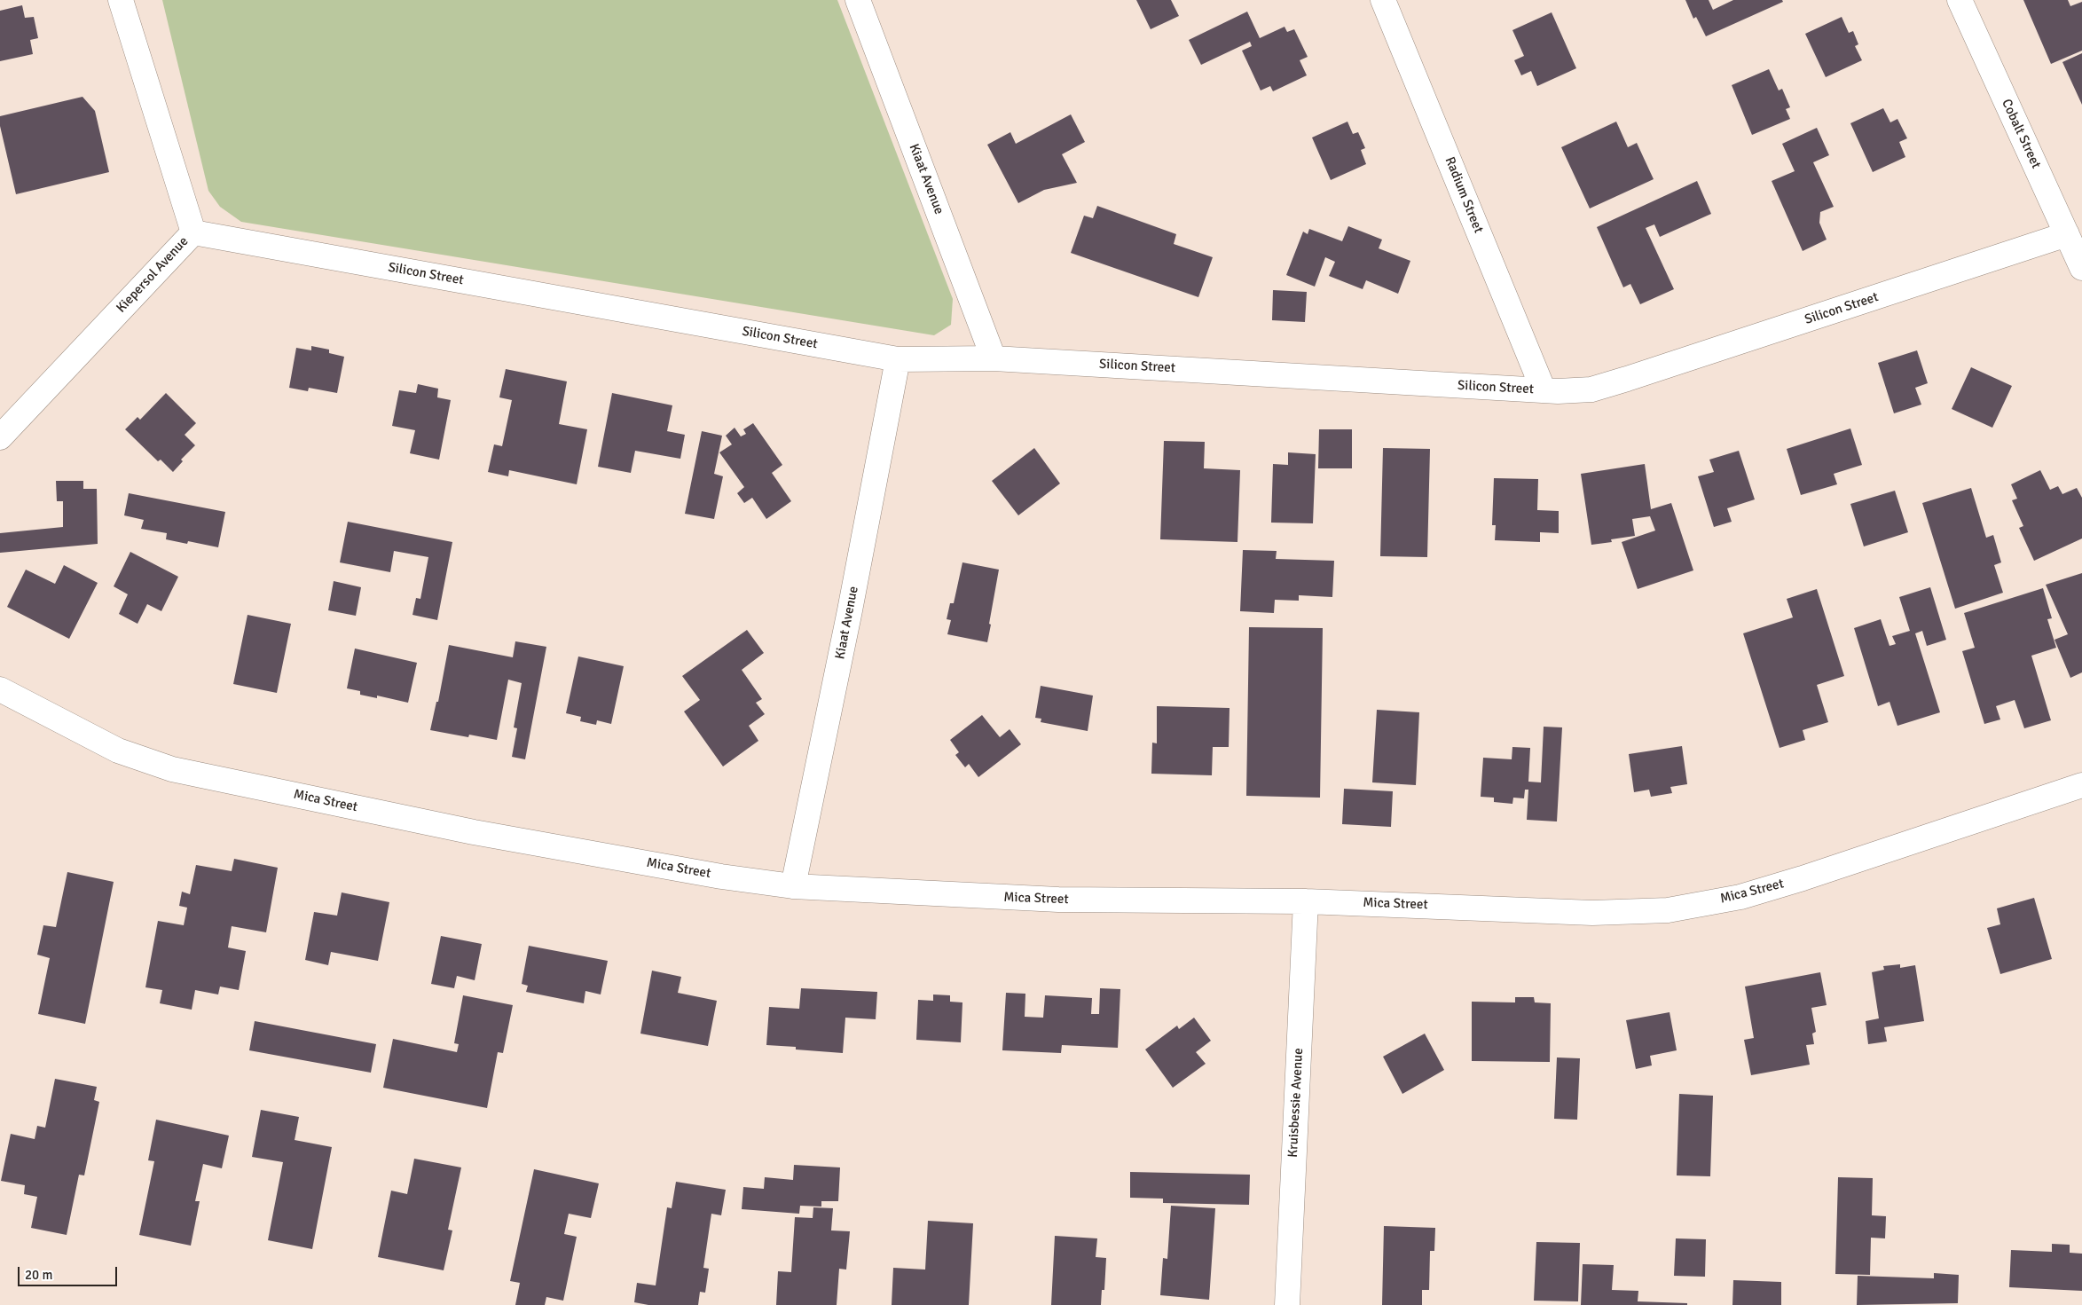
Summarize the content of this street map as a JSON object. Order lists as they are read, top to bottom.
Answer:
{
  "streets": {
    "street": [
      "Cobalt Street",
      "Kiaat Avenue",
      "Radium Street",
      "Silicon Street",
      "Kiepersol Avenue",
      "Mica Street",
      "Kruisbessie Avenue"
    ]
  },
  "crossings": [
    ["Cobalt Street", "Silicon Street"],
    ["Kiaat Avenue", "Silicon Street"],
    ["Kiaat Avenue", "Mica Street"],
    ["Radium Street", "Silicon Street"],
    ["Silicon Street", "Kiepersol Avenue"],
    ["Mica Street", "Kruisbessie Avenue"]
  ],
  "scale_bar": "20 m"
}
